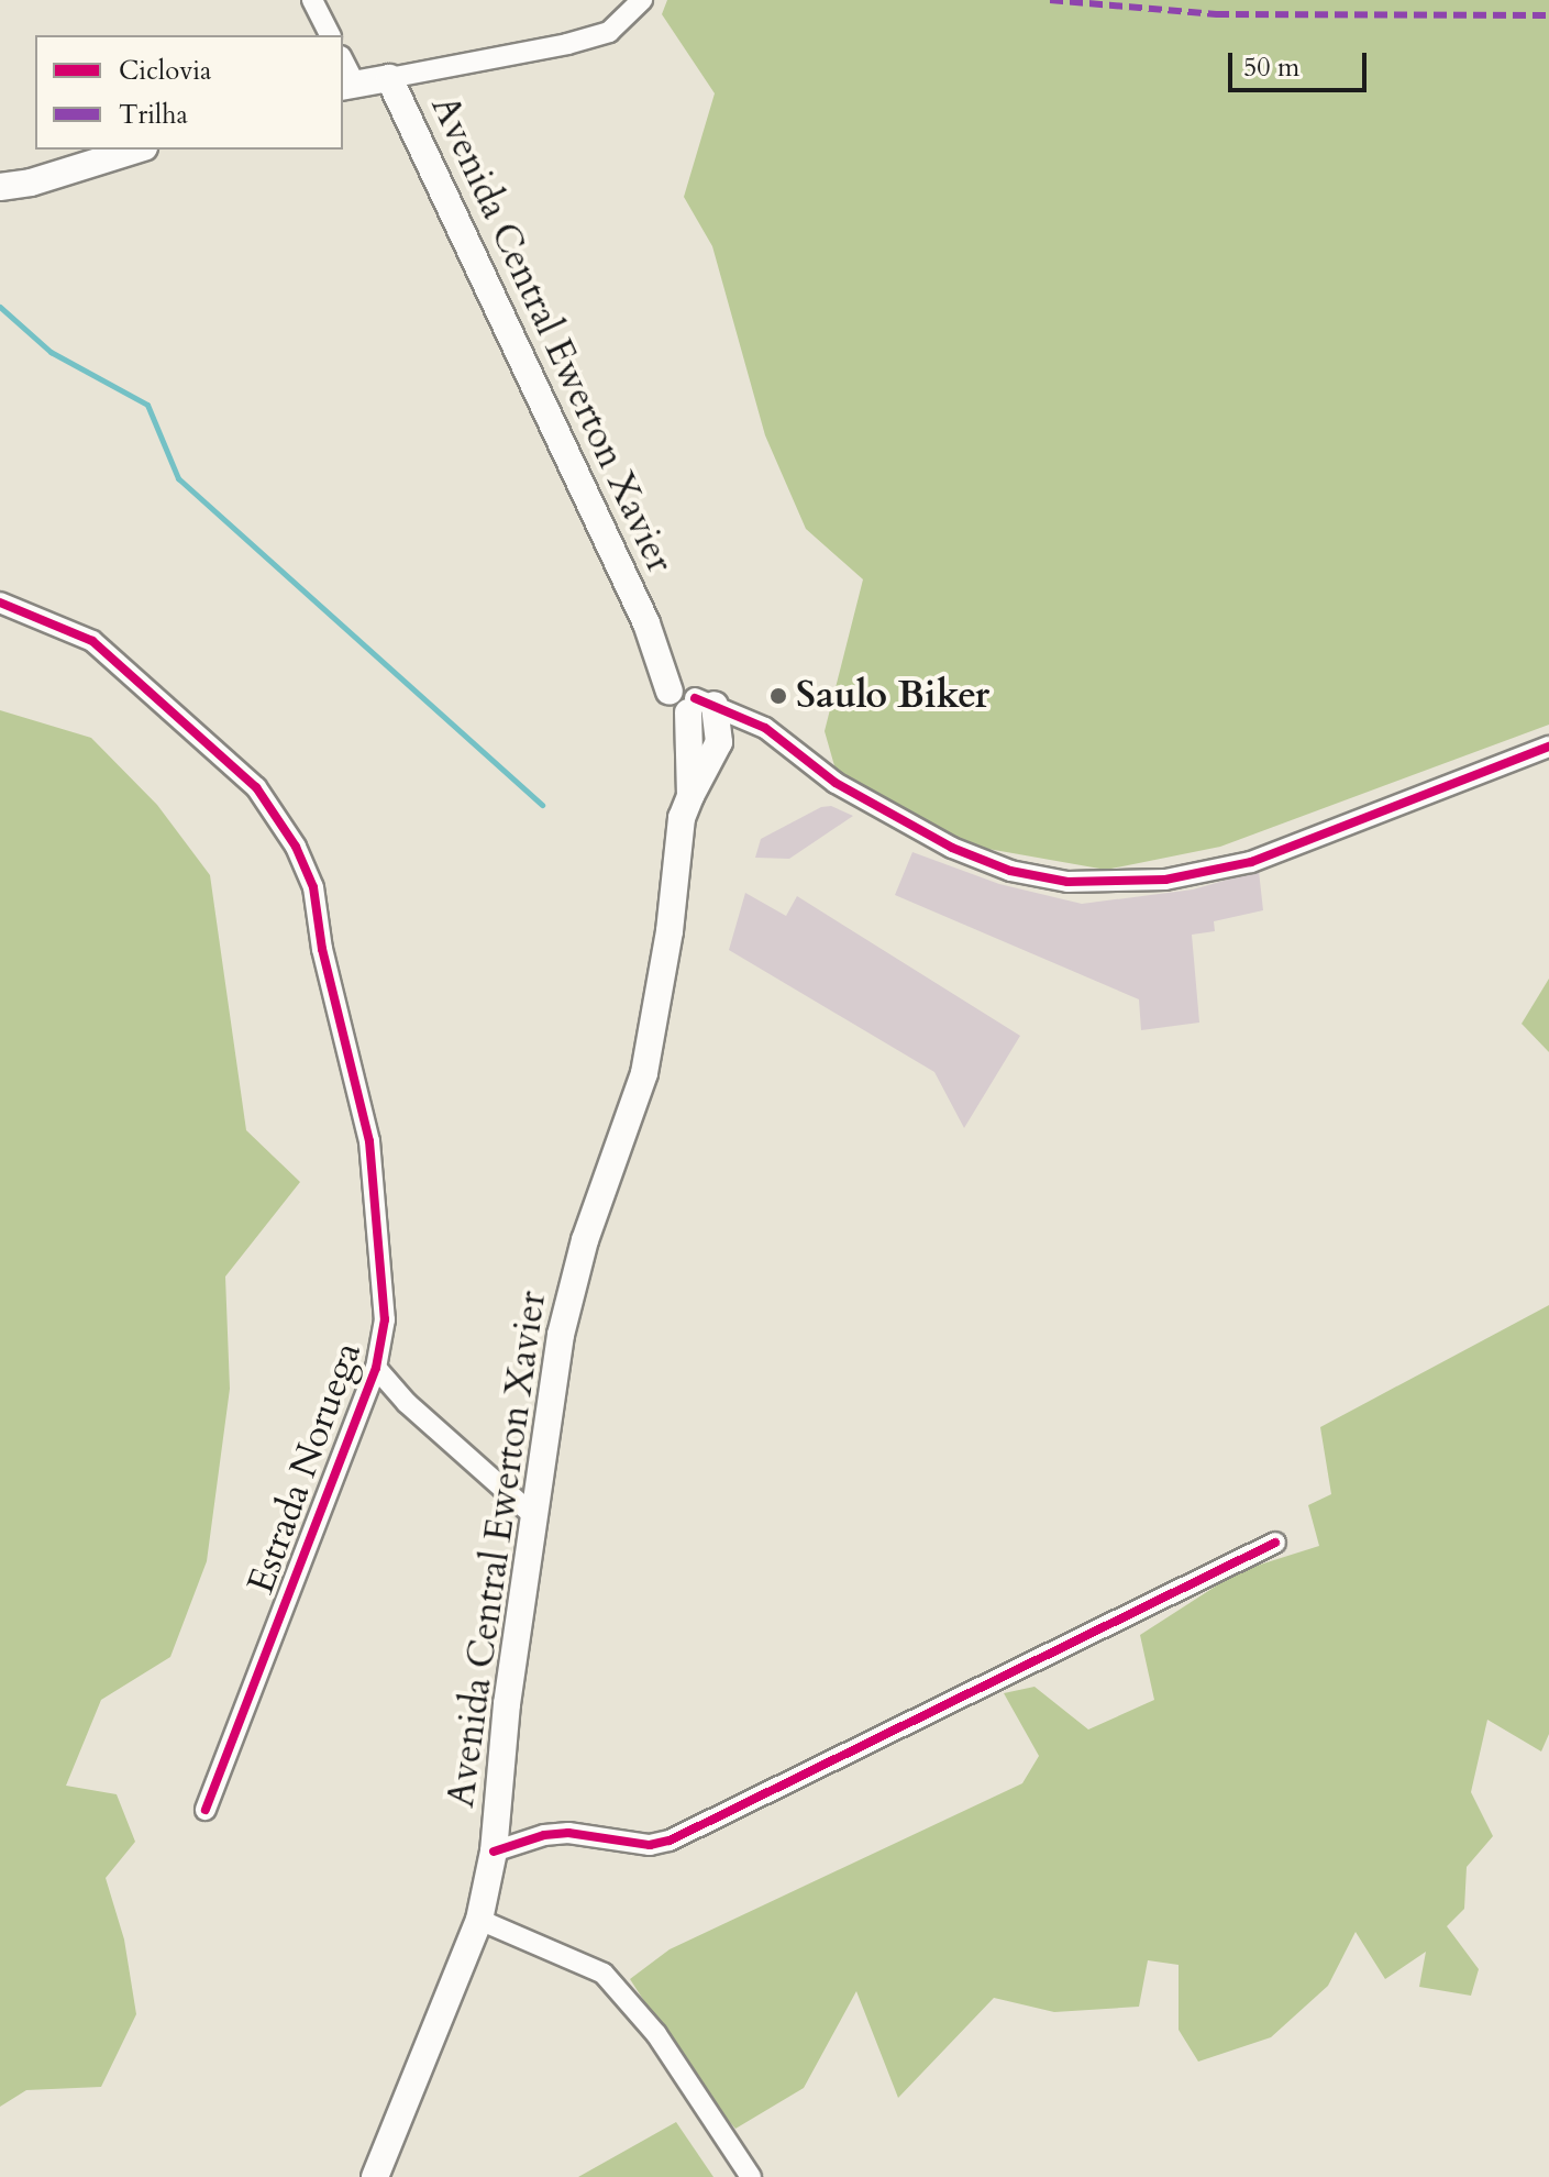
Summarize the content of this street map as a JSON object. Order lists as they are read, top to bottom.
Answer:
{
  "streets": {
    "main road": ["Avenida Central Ewerton Xavier"],
    "street": ["Estrada Noruega"]
  },
  "places": ["Saulo Biker"],
  "legend": ["Ciclovia", "Trilha"],
  "scale_bar": "50 m"
}
